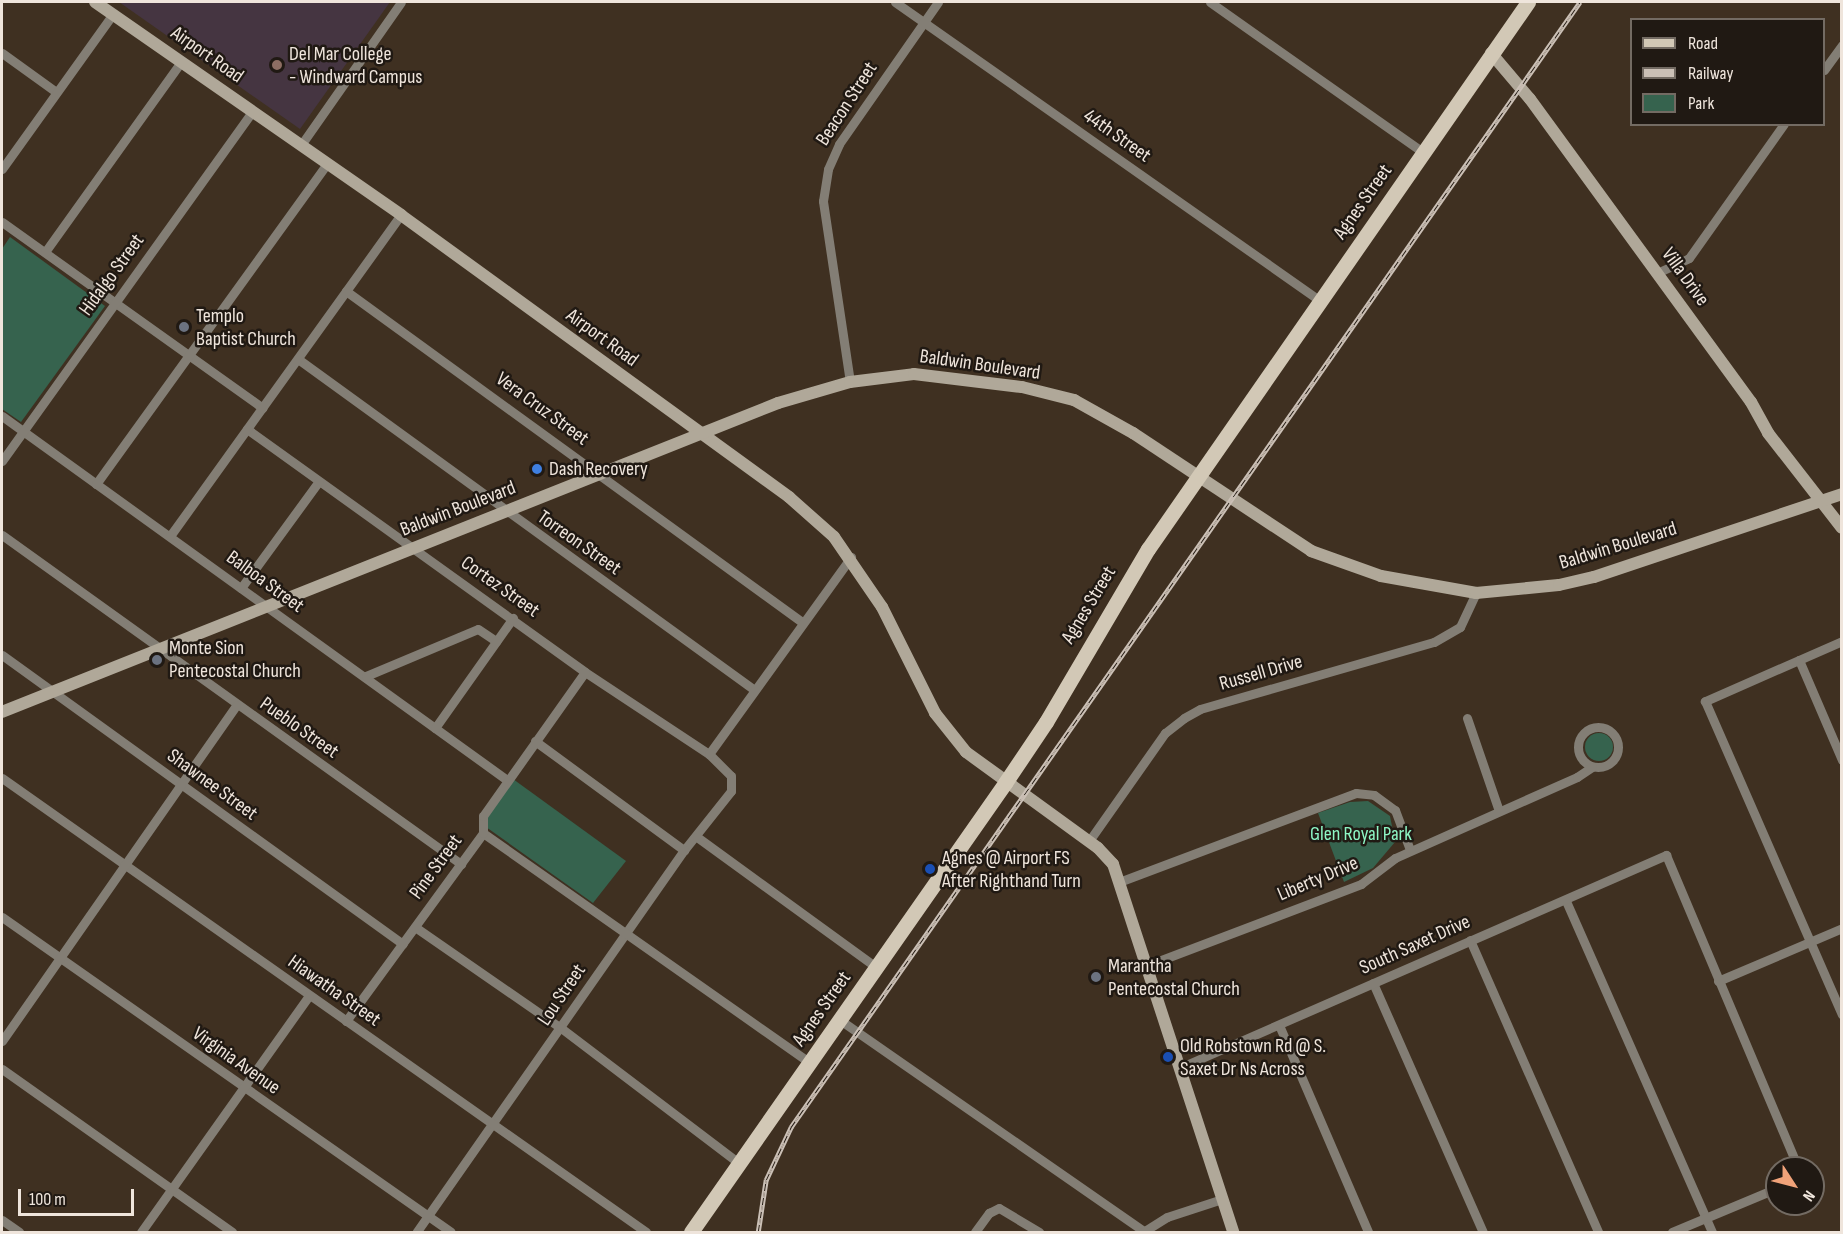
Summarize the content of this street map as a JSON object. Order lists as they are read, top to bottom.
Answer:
{
  "streets": {
    "main road": ["Agnes Street"],
    "street": [
      "Airport Road",
      "Beacon Street",
      "44th Street",
      "Hidalgo Street",
      "Villa Drive",
      "Baldwin Boulevard",
      "Vera Cruz Street",
      "Torreon Street",
      "Balboa Street",
      "Cortez Street",
      "Russell Drive",
      "Pueblo Street",
      "Shawnee Street",
      "Pine Street",
      "Liberty Drive",
      "South Saxet Drive",
      "Hiawatha Street",
      "Lou Street",
      "Virginia Avenue"
    ]
  },
  "crossings": [
    ["Airport Road", "Agnes Street"],
    ["Airport Road", "Hidalgo Street"],
    ["Airport Road", "Baldwin Boulevard"],
    ["Airport Road", "Russell Drive"],
    ["Airport Road", "Liberty Drive"],
    ["Airport Road", "South Saxet Drive"],
    ["Beacon Street", "44th Street"],
    ["Beacon Street", "Baldwin Boulevard"],
    ["44th Street", "Agnes Street"],
    ["Agnes Street", "Villa Drive"],
    ["Agnes Street", "Baldwin Boulevard"],
    ["Hidalgo Street", "Balboa Street"],
    ["Villa Drive", "Baldwin Boulevard"],
    ["Baldwin Boulevard", "Vera Cruz Street"],
    ["Baldwin Boulevard", "Torreon Street"],
    ["Baldwin Boulevard", "Balboa Street"],
    ["Baldwin Boulevard", "Cortez Street"],
    ["Baldwin Boulevard", "Russell Drive"],
    ["Baldwin Boulevard", "Pueblo Street"],
    ["Baldwin Boulevard", "Shawnee Street"],
    ["Balboa Street", "Pine Street"],
    ["Cortez Street", "Pine Street"],
    ["Cortez Street", "Lou Street"],
    ["Pueblo Street", "Pine Street"],
    ["Shawnee Street", "Pine Street"],
    ["Pine Street", "Hiawatha Street"],
    ["Hiawatha Street", "Lou Street"],
    ["Lou Street", "Virginia Avenue"]
  ],
  "parks": ["Glen Royal Park"],
  "places": [
    "Del Mar College - Windward Campus",
    "Templo Baptist Church",
    "Dash Recovery",
    "Monte Sion Pentecostal Church",
    "Agnes @ Airport FS After Righthand Turn",
    "Marantha Pentecostal Church",
    "Old Robstown Rd @ S. Saxet Dr Ns Across"
  ],
  "legend": ["Road", "Railway", "Park"],
  "scale_bar": "100 m",
  "north": "bottom right"
}
